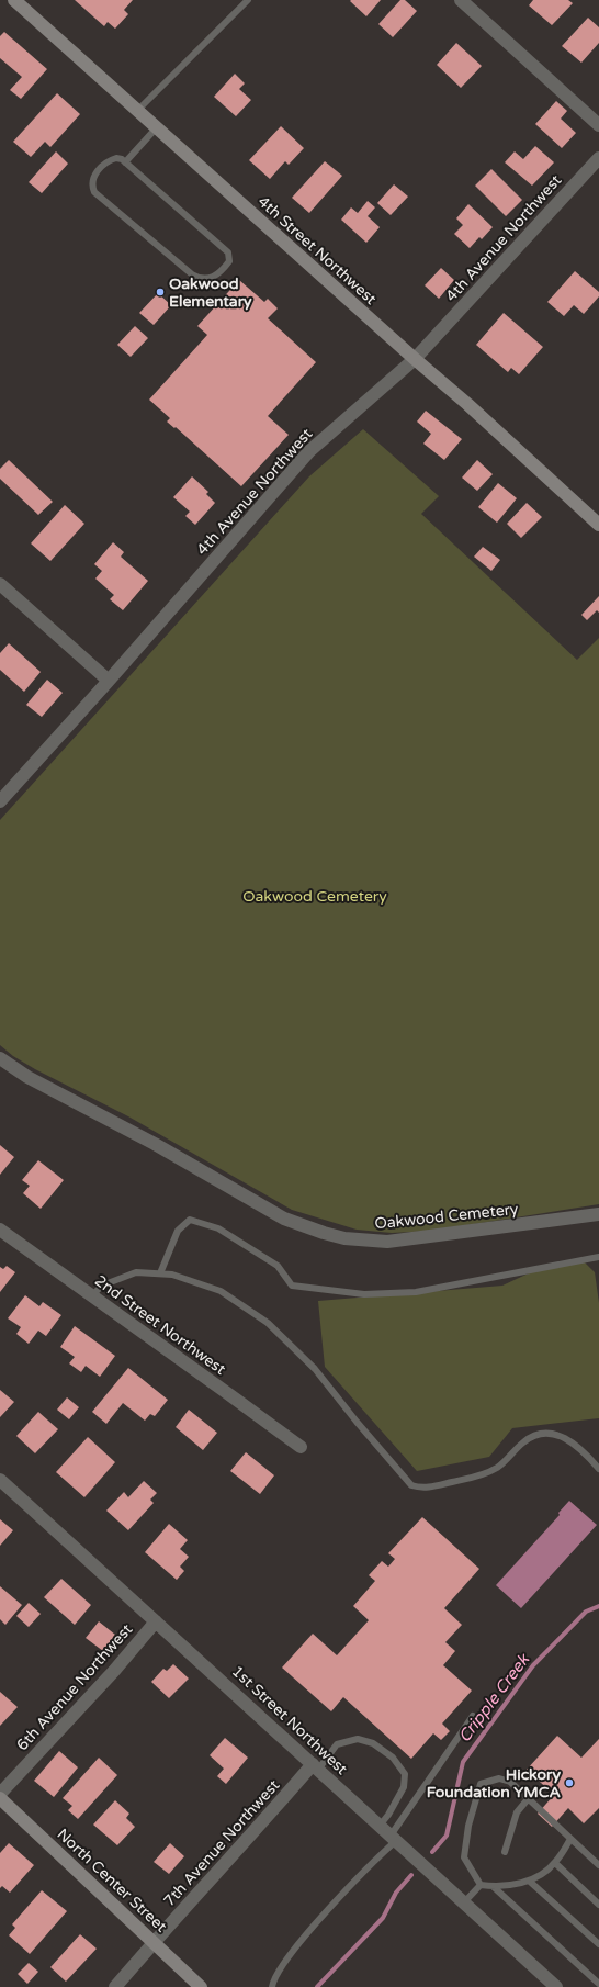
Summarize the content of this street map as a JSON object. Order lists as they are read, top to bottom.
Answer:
{
  "streets": {
    "main road": ["4th Street Northwest", "North Center Street"],
    "street": [
      "4th Avenue Northwest",
      "Oakwood Cemetery",
      "2nd Street Northwest",
      "6th Avenue Northwest",
      "1st Street Northwest",
      "7th Avenue Northwest"
    ]
  },
  "crossings": [
    ["4th Avenue Northwest", "4th Street Northwest"],
    ["6th Avenue Northwest", "1st Street Northwest"],
    ["1st Street Northwest", "7th Avenue Northwest"],
    ["7th Avenue Northwest", "North Center Street"]
  ],
  "water": ["Cripple Creek"],
  "parks": ["Oakwood Cemetery"],
  "places": ["Oakwood Elementary", "Hickory Foundation YMCA"]
}
